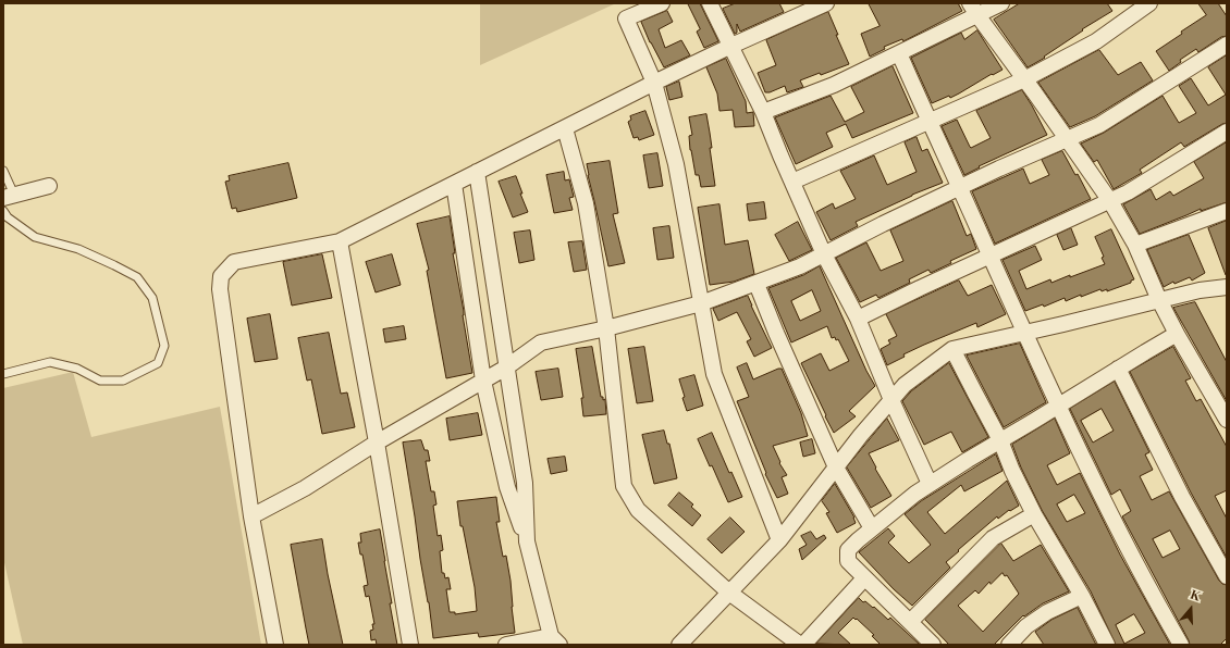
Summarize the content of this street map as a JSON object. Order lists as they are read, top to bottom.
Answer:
{
  "north": "top"
}
